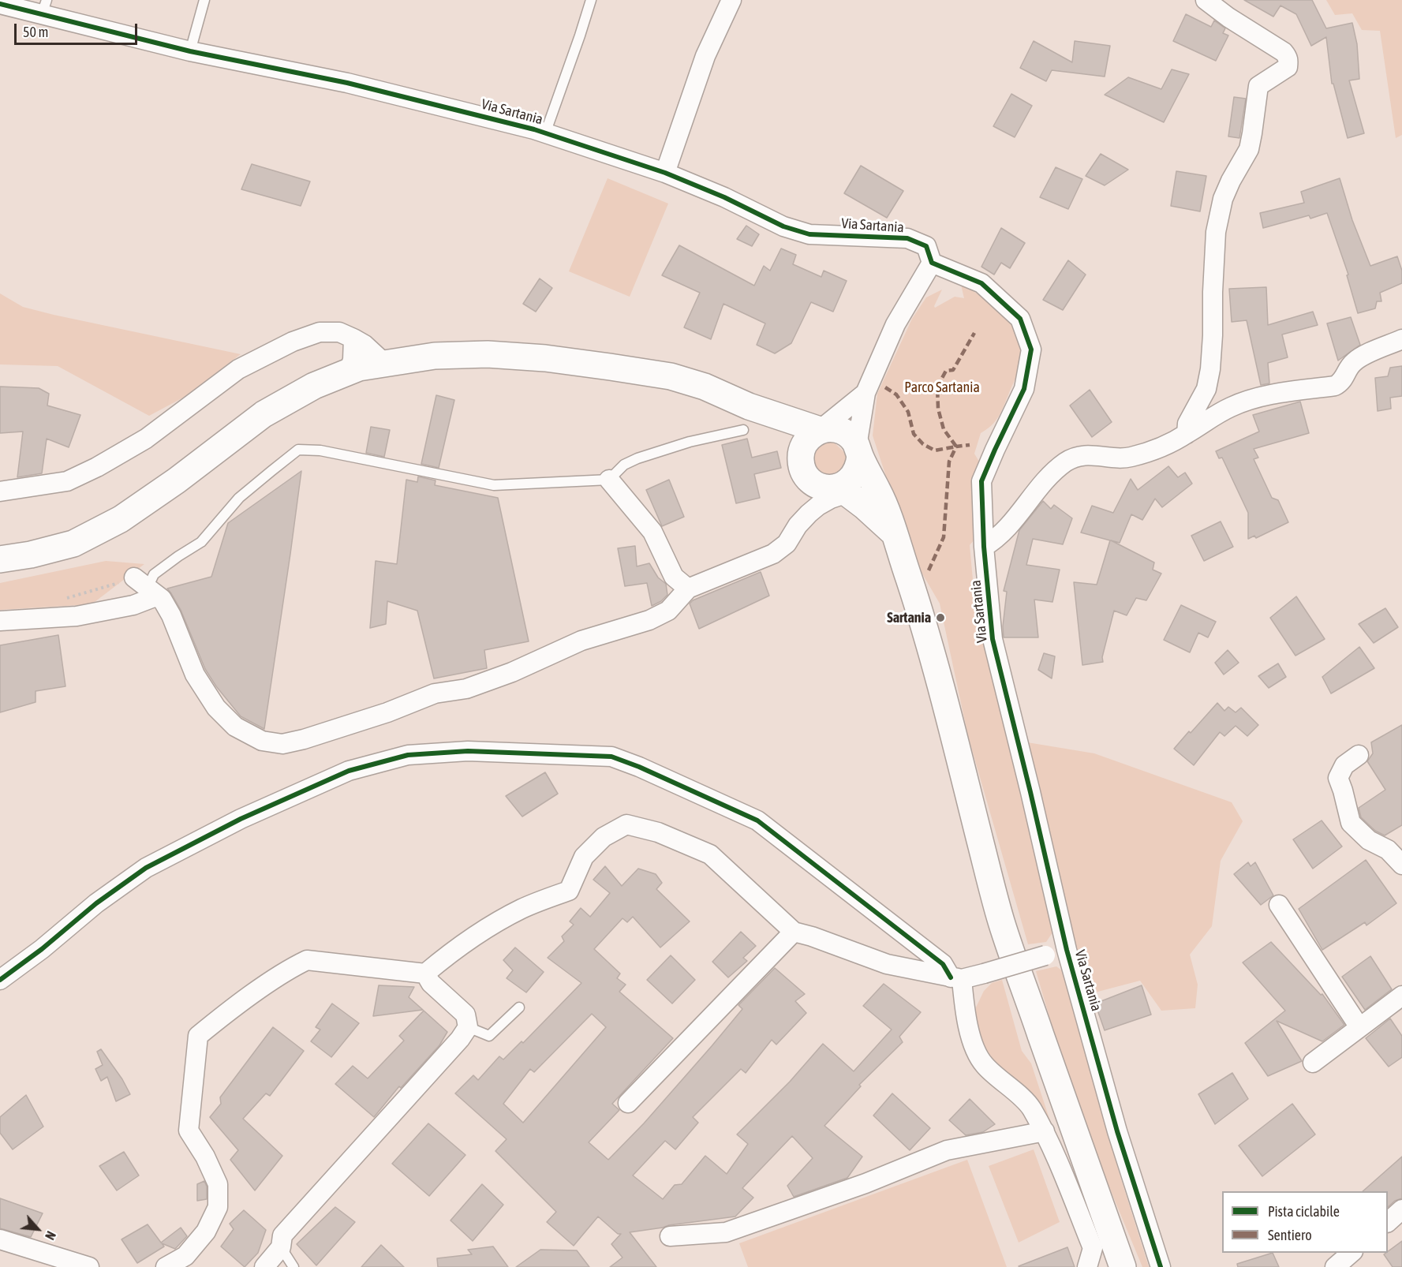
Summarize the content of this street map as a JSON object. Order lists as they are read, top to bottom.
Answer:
{
  "streets": {
    "street": ["Via Sartania"]
  },
  "parks": ["Parco Sartania"],
  "places": ["Sartania"],
  "legend": ["Pista ciclabile", "Sentiero"],
  "scale_bar": "50 m",
  "north": "bottom right"
}
